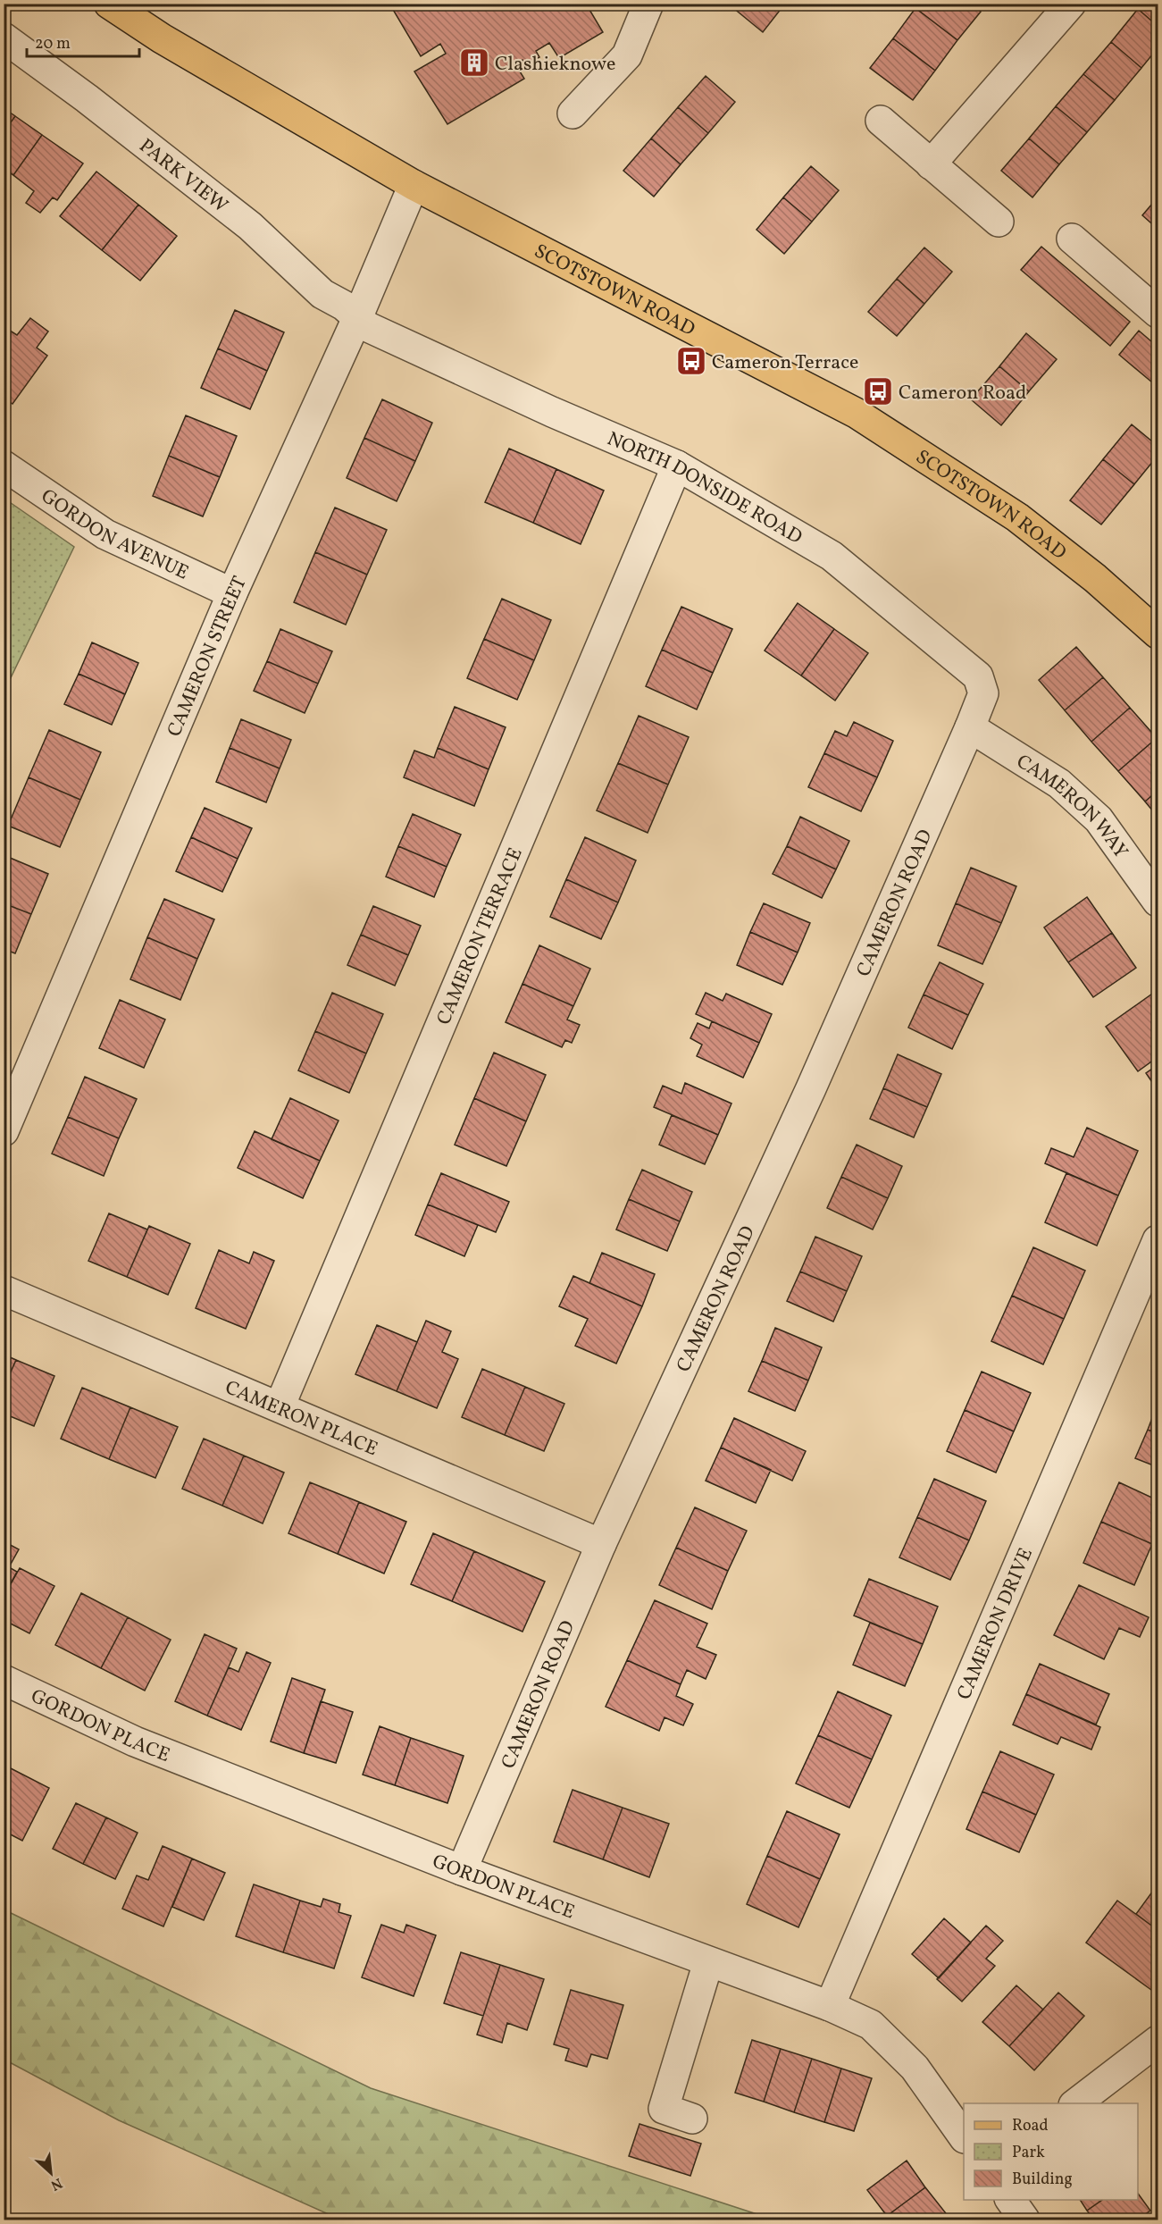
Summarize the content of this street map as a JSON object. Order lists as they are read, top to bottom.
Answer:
{
  "streets": {
    "main road": ["SCOTSTOWN ROAD"],
    "street": [
      "PARK VIEW",
      "NORTH DONSIDE ROAD",
      "GORDON AVENUE",
      "CAMERON STREET",
      "CAMERON WAY",
      "CAMERON ROAD",
      "CAMERON TERRACE",
      "CAMERON PLACE",
      "CAMERON DRIVE",
      "GORDON PLACE"
    ]
  },
  "crossings": [
    ["PARK VIEW", "NORTH DONSIDE ROAD"],
    ["PARK VIEW", "CAMERON STREET"],
    ["SCOTSTOWN ROAD", "CAMERON STREET"],
    ["NORTH DONSIDE ROAD", "CAMERON STREET"],
    ["NORTH DONSIDE ROAD", "CAMERON WAY"],
    ["NORTH DONSIDE ROAD", "CAMERON ROAD"],
    ["NORTH DONSIDE ROAD", "CAMERON TERRACE"],
    ["GORDON AVENUE", "CAMERON STREET"],
    ["CAMERON WAY", "CAMERON ROAD"],
    ["CAMERON ROAD", "CAMERON PLACE"],
    ["CAMERON ROAD", "GORDON PLACE"],
    ["CAMERON TERRACE", "CAMERON PLACE"],
    ["CAMERON DRIVE", "GORDON PLACE"]
  ],
  "places": {
    "building": ["Clashieknowe"],
    "bus stop": ["Cameron Terrace", "Cameron Road"]
  },
  "legend": ["Road", "Park", "Building"],
  "scale_bar": "20 m",
  "north": "bottom right"
}
